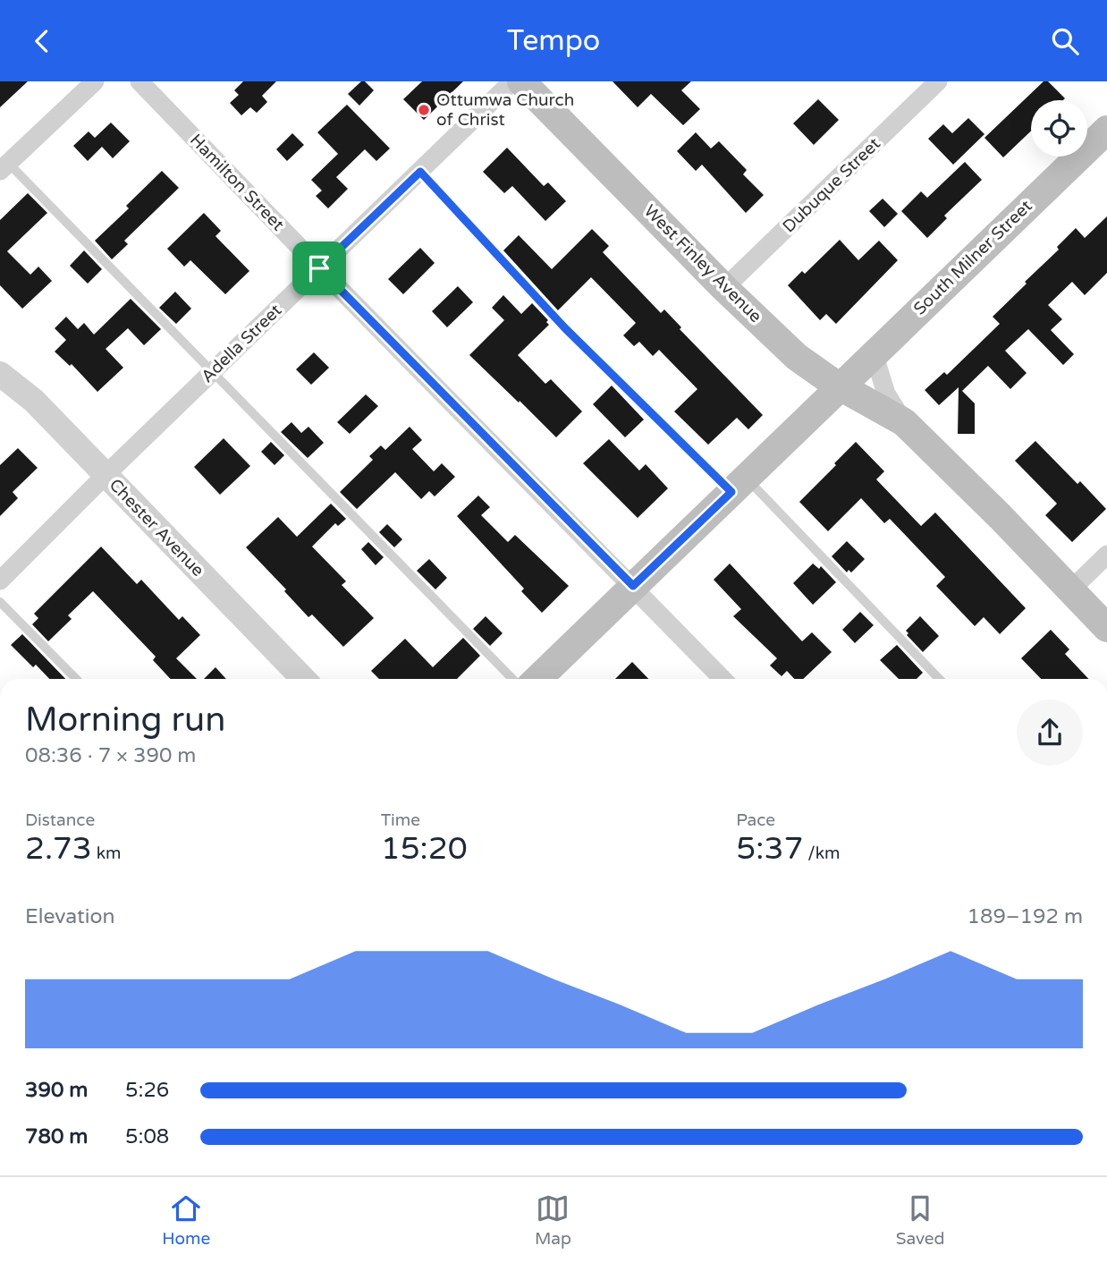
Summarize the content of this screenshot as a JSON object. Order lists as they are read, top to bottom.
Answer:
{
  "streets": {
    "main road": ["South Milner Street", "West Finley Avenue"],
    "street": [
      "Hamilton Street",
      "Dubuque Street",
      "Adella Street",
      "Chester Avenue"
    ]
  },
  "crossings": [
    ["Hamilton Street", "South Milner Street"],
    ["Hamilton Street", "Adella Street"],
    ["Dubuque Street", "West Finley Avenue"],
    ["South Milner Street", "West Finley Avenue"],
    ["Adella Street", "Chester Avenue"]
  ],
  "places": ["Ottumwa Church of Christ"],
  "page": {
    "header": "Tempo",
    "heading": ["Morning run", "08:36 · 7 × 390 m"],
    "stats": [
      ["Distance", "2.73 km"],
      ["Time", "15:20"],
      ["Pace", "5:37 /km"]
    ],
    "chart": ["Elevation", "189–192 m"],
    "list": [
      {
        "name": "390 m",
        "note": "5:26"
      },
      {
        "name": "780 m",
        "note": "5:08"
      }
    ],
    "tabs": ["Home", "Map", "Saved"]
  }
}
